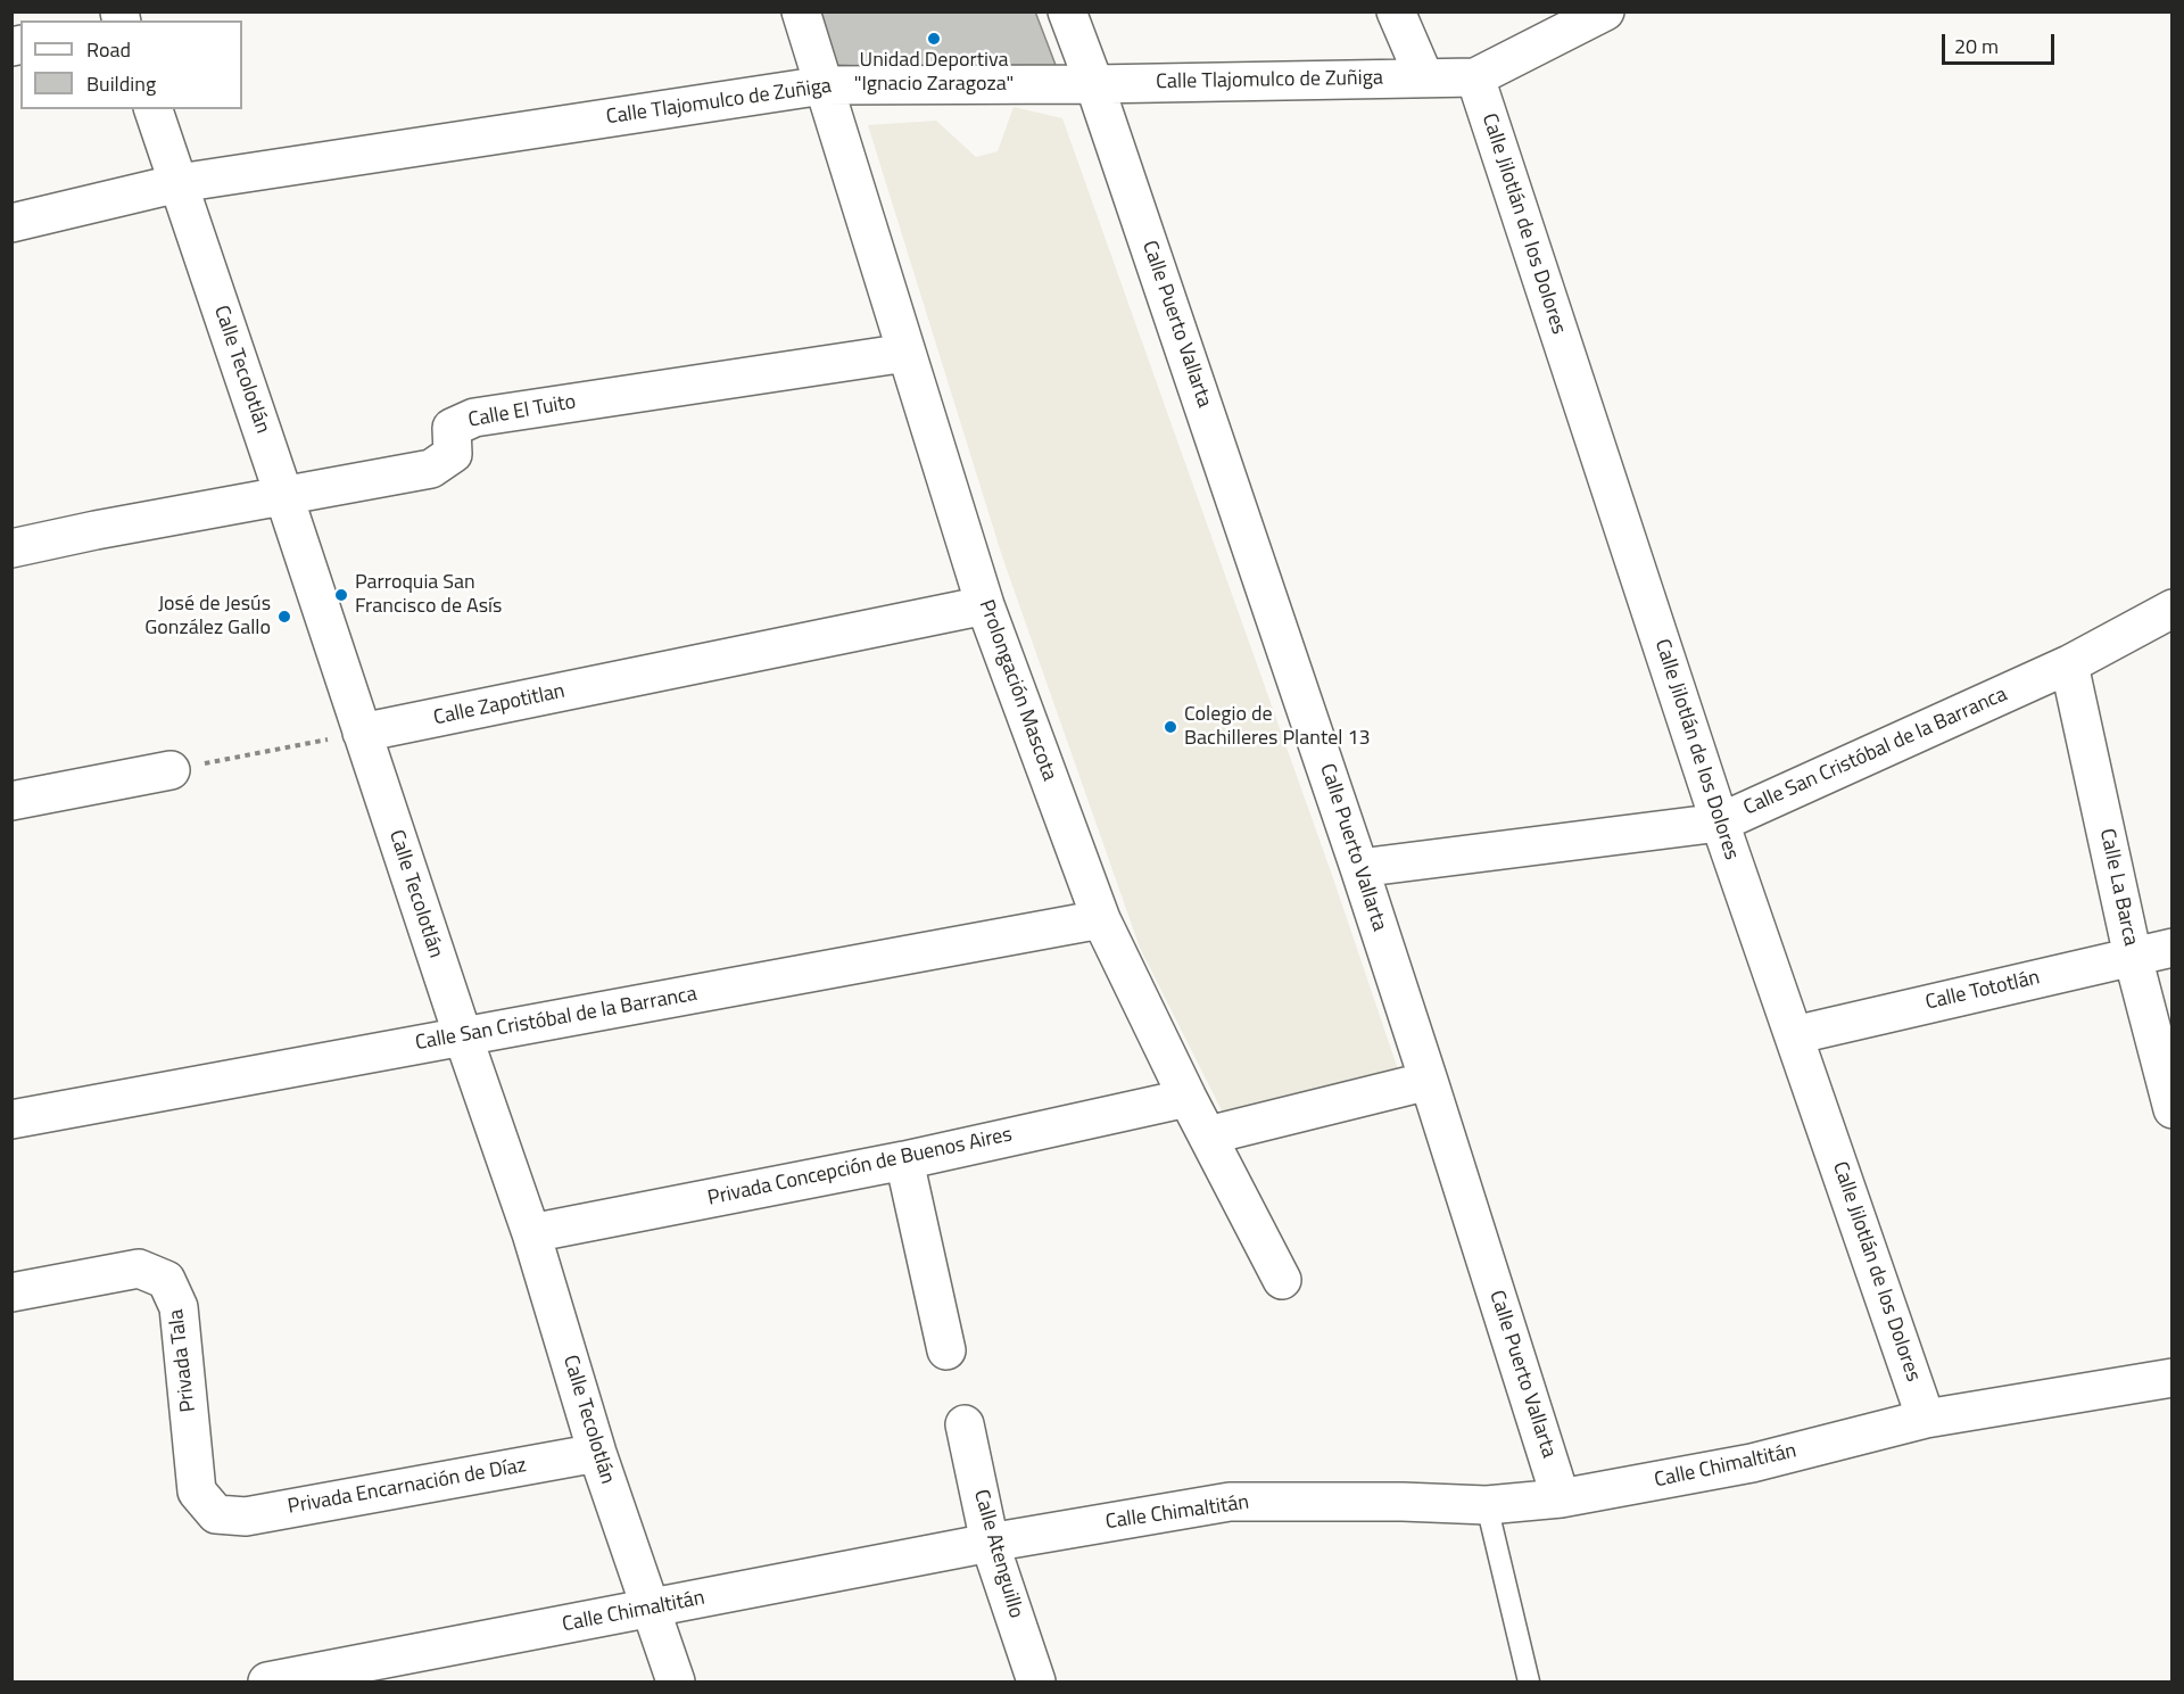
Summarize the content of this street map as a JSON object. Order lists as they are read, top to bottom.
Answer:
{
  "streets": {
    "street": [
      "Calle Tlajomulco de Zuñiga",
      "Calle Jilotlán de los Dolores",
      "Calle Puerto Vallarta",
      "Calle Tecolotlán",
      "Calle El Tuito",
      "Prolongación Mascota",
      "Calle Zapotitlan",
      "Calle San Cristóbal de la Barranca",
      "Calle La Barca",
      "Calle Tototlán",
      "Privada Concepción de Buenos Aires",
      "Privada Tala",
      "Calle Chimaltitán",
      "Privada Encarnación de Díaz",
      "Calle Atenguillo"
    ]
  },
  "crossings": [
    ["Calle Tlajomulco de Zuñiga", "Calle Jilotlán de los Dolores"],
    ["Calle Tlajomulco de Zuñiga", "Calle Puerto Vallarta"],
    ["Calle Tlajomulco de Zuñiga", "Calle Tecolotlán"],
    ["Calle Tlajomulco de Zuñiga", "Prolongación Mascota"],
    ["Calle Jilotlán de los Dolores", "Calle San Cristóbal de la Barranca"],
    ["Calle Jilotlán de los Dolores", "Calle Tototlán"],
    ["Calle Jilotlán de los Dolores", "Calle Chimaltitán"],
    ["Calle Puerto Vallarta", "Calle San Cristóbal de la Barranca"],
    ["Calle Puerto Vallarta", "Calle Chimaltitán"],
    ["Calle Tecolotlán", "Calle El Tuito"],
    ["Calle Tecolotlán", "Calle Zapotitlan"],
    ["Calle Tecolotlán", "Calle San Cristóbal de la Barranca"],
    ["Calle Tecolotlán", "Privada Concepción de Buenos Aires"],
    ["Calle Tecolotlán", "Calle Chimaltitán"],
    ["Calle Tecolotlán", "Privada Encarnación de Díaz"],
    ["Calle El Tuito", "Prolongación Mascota"],
    ["Prolongación Mascota", "Calle Zapotitlan"],
    ["Prolongación Mascota", "Calle San Cristóbal de la Barranca"],
    ["Prolongación Mascota", "Privada Concepción de Buenos Aires"],
    ["Calle San Cristóbal de la Barranca", "Calle La Barca"],
    ["Calle La Barca", "Calle Tototlán"],
    ["Privada Tala", "Privada Encarnación de Díaz"],
    ["Calle Chimaltitán", "Calle Atenguillo"]
  ],
  "places": [
    "Unidad Deportiva \"Ignacio Zaragoza\"",
    "Parroquia San Francisco de Asís",
    "José de Jesús González Gallo",
    "Colegio de Bachilleres Plantel 13"
  ],
  "legend": ["Road", "Building"],
  "scale_bar": "20 m"
}
